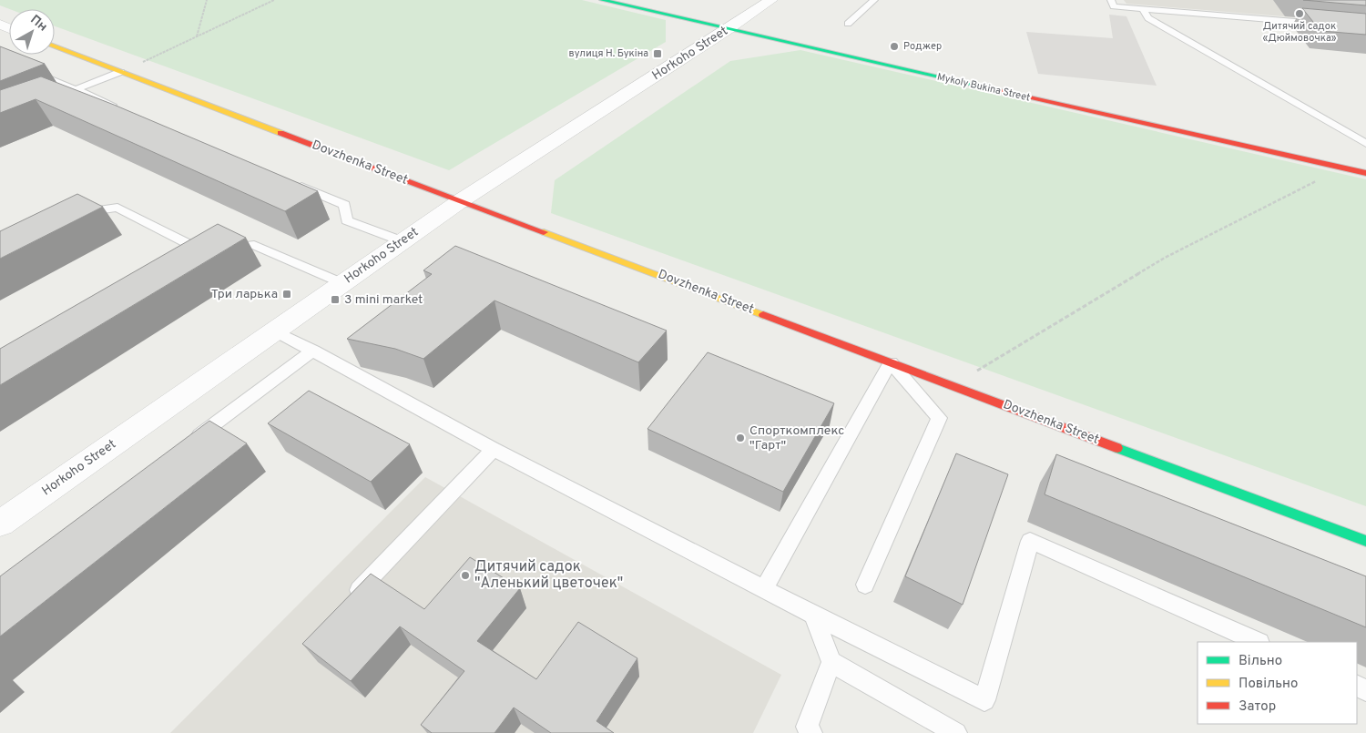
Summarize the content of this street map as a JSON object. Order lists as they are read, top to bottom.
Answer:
{
  "streets": {
    "street": ["Horkoho Street", "Mykoly Bukina Street", "Dovzhenka Street"]
  },
  "crossings": [
    ["Horkoho Street", "Mykoly Bukina Street"],
    ["Horkoho Street", "Dovzhenka Street"]
  ],
  "places": {
    "other": [
      "Дитячий садок «Дюймовочка»",
      "Роджер",
      "Спорткомплекс \"Гарт\"",
      "Дитячий садок \"Аленький цветочек\""
    ],
    "transit": ["вулиця Н. Букіна", "Три ларька", "3 mini market"]
  },
  "legend": ["Вільно", "Повільно", "Затор"],
  "north": "top right"
}
